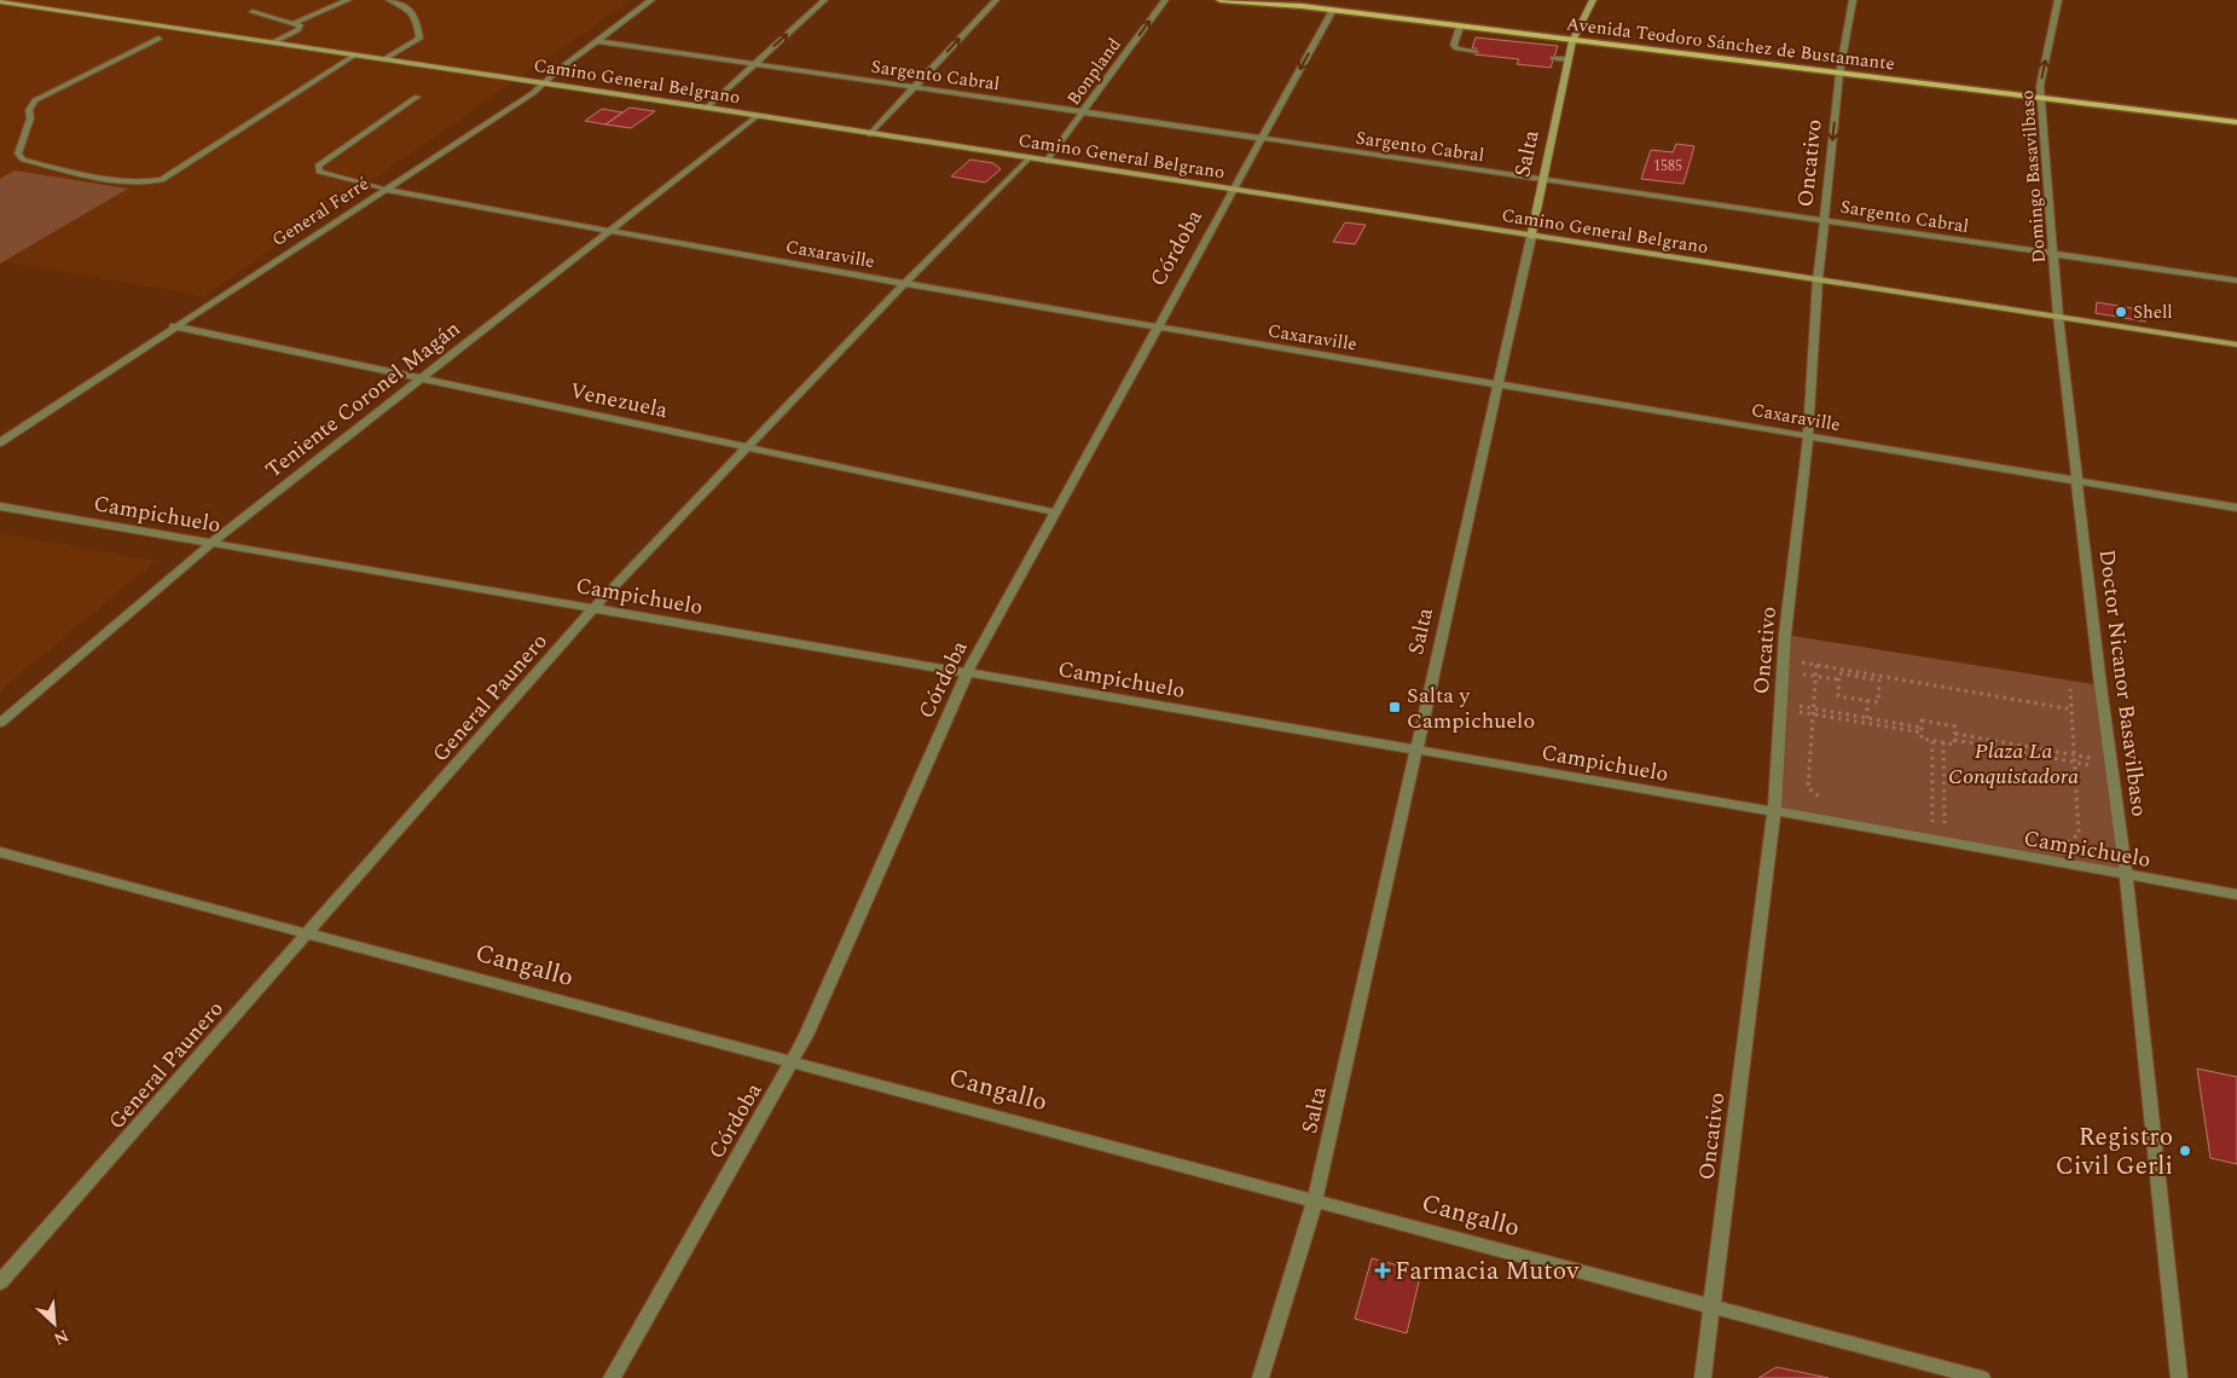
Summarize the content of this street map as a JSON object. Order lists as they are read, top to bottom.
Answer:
{
  "streets": {
    "main road": ["Avenida Teodoro Sánchez de Bustamante"],
    "street": [
      "Bonpland",
      "Sargento Cabral",
      "Camino General Belgrano",
      "Salta",
      "Oncativo",
      "Domingo Basavilbaso",
      "General Ferré",
      "Córdoba",
      "Caxaraville",
      "Teniente Coronel Magán",
      "Venezuela",
      "Campichuelo",
      "Doctor Nicanor Basavilbaso",
      "General Paunero",
      "Cangallo"
    ]
  },
  "crossings": [
    ["Avenida Teodoro Sánchez de Bustamante", "Salta"],
    ["Avenida Teodoro Sánchez de Bustamante", "Oncativo"],
    ["Avenida Teodoro Sánchez de Bustamante", "Domingo Basavilbaso"],
    ["Avenida Teodoro Sánchez de Bustamante", "Córdoba"],
    ["Bonpland", "Sargento Cabral"],
    ["Bonpland", "Camino General Belgrano"],
    ["Sargento Cabral", "Salta"],
    ["Sargento Cabral", "Oncativo"],
    ["Sargento Cabral", "Domingo Basavilbaso"],
    ["Sargento Cabral", "General Ferré"],
    ["Sargento Cabral", "Córdoba"],
    ["Camino General Belgrano", "Salta"],
    ["Camino General Belgrano", "Oncativo"],
    ["Camino General Belgrano", "Domingo Basavilbaso"],
    ["Camino General Belgrano", "General Ferré"],
    ["Camino General Belgrano", "Córdoba"],
    ["Camino General Belgrano", "Teniente Coronel Magán"],
    ["Camino General Belgrano", "Doctor Nicanor Basavilbaso"],
    ["Camino General Belgrano", "General Paunero"],
    ["Salta", "Caxaraville"],
    ["Salta", "Campichuelo"],
    ["Salta", "Cangallo"],
    ["Oncativo", "Caxaraville"],
    ["Oncativo", "Campichuelo"],
    ["Oncativo", "Cangallo"],
    ["Domingo Basavilbaso", "Doctor Nicanor Basavilbaso"],
    ["General Ferré", "Caxaraville"],
    ["General Ferré", "Venezuela"],
    ["Córdoba", "Caxaraville"],
    ["Córdoba", "Venezuela"],
    ["Córdoba", "Campichuelo"],
    ["Córdoba", "Cangallo"],
    ["Caxaraville", "Teniente Coronel Magán"],
    ["Caxaraville", "Doctor Nicanor Basavilbaso"],
    ["Caxaraville", "General Paunero"],
    ["Teniente Coronel Magán", "Venezuela"],
    ["Teniente Coronel Magán", "Campichuelo"],
    ["Venezuela", "General Paunero"],
    ["Campichuelo", "Doctor Nicanor Basavilbaso"],
    ["Campichuelo", "General Paunero"],
    ["General Paunero", "Cangallo"]
  ],
  "one_way": ["Bonpland"],
  "parks": ["Plaza La Conquistadora"],
  "places": {
    "other": ["Shell", "Registro Civil Gerli"],
    "transit": ["Salta y Campichuelo"],
    "health": ["Farmacia Mutov"]
  },
  "house_numbers": ["1585"],
  "north": "bottom right"
}
